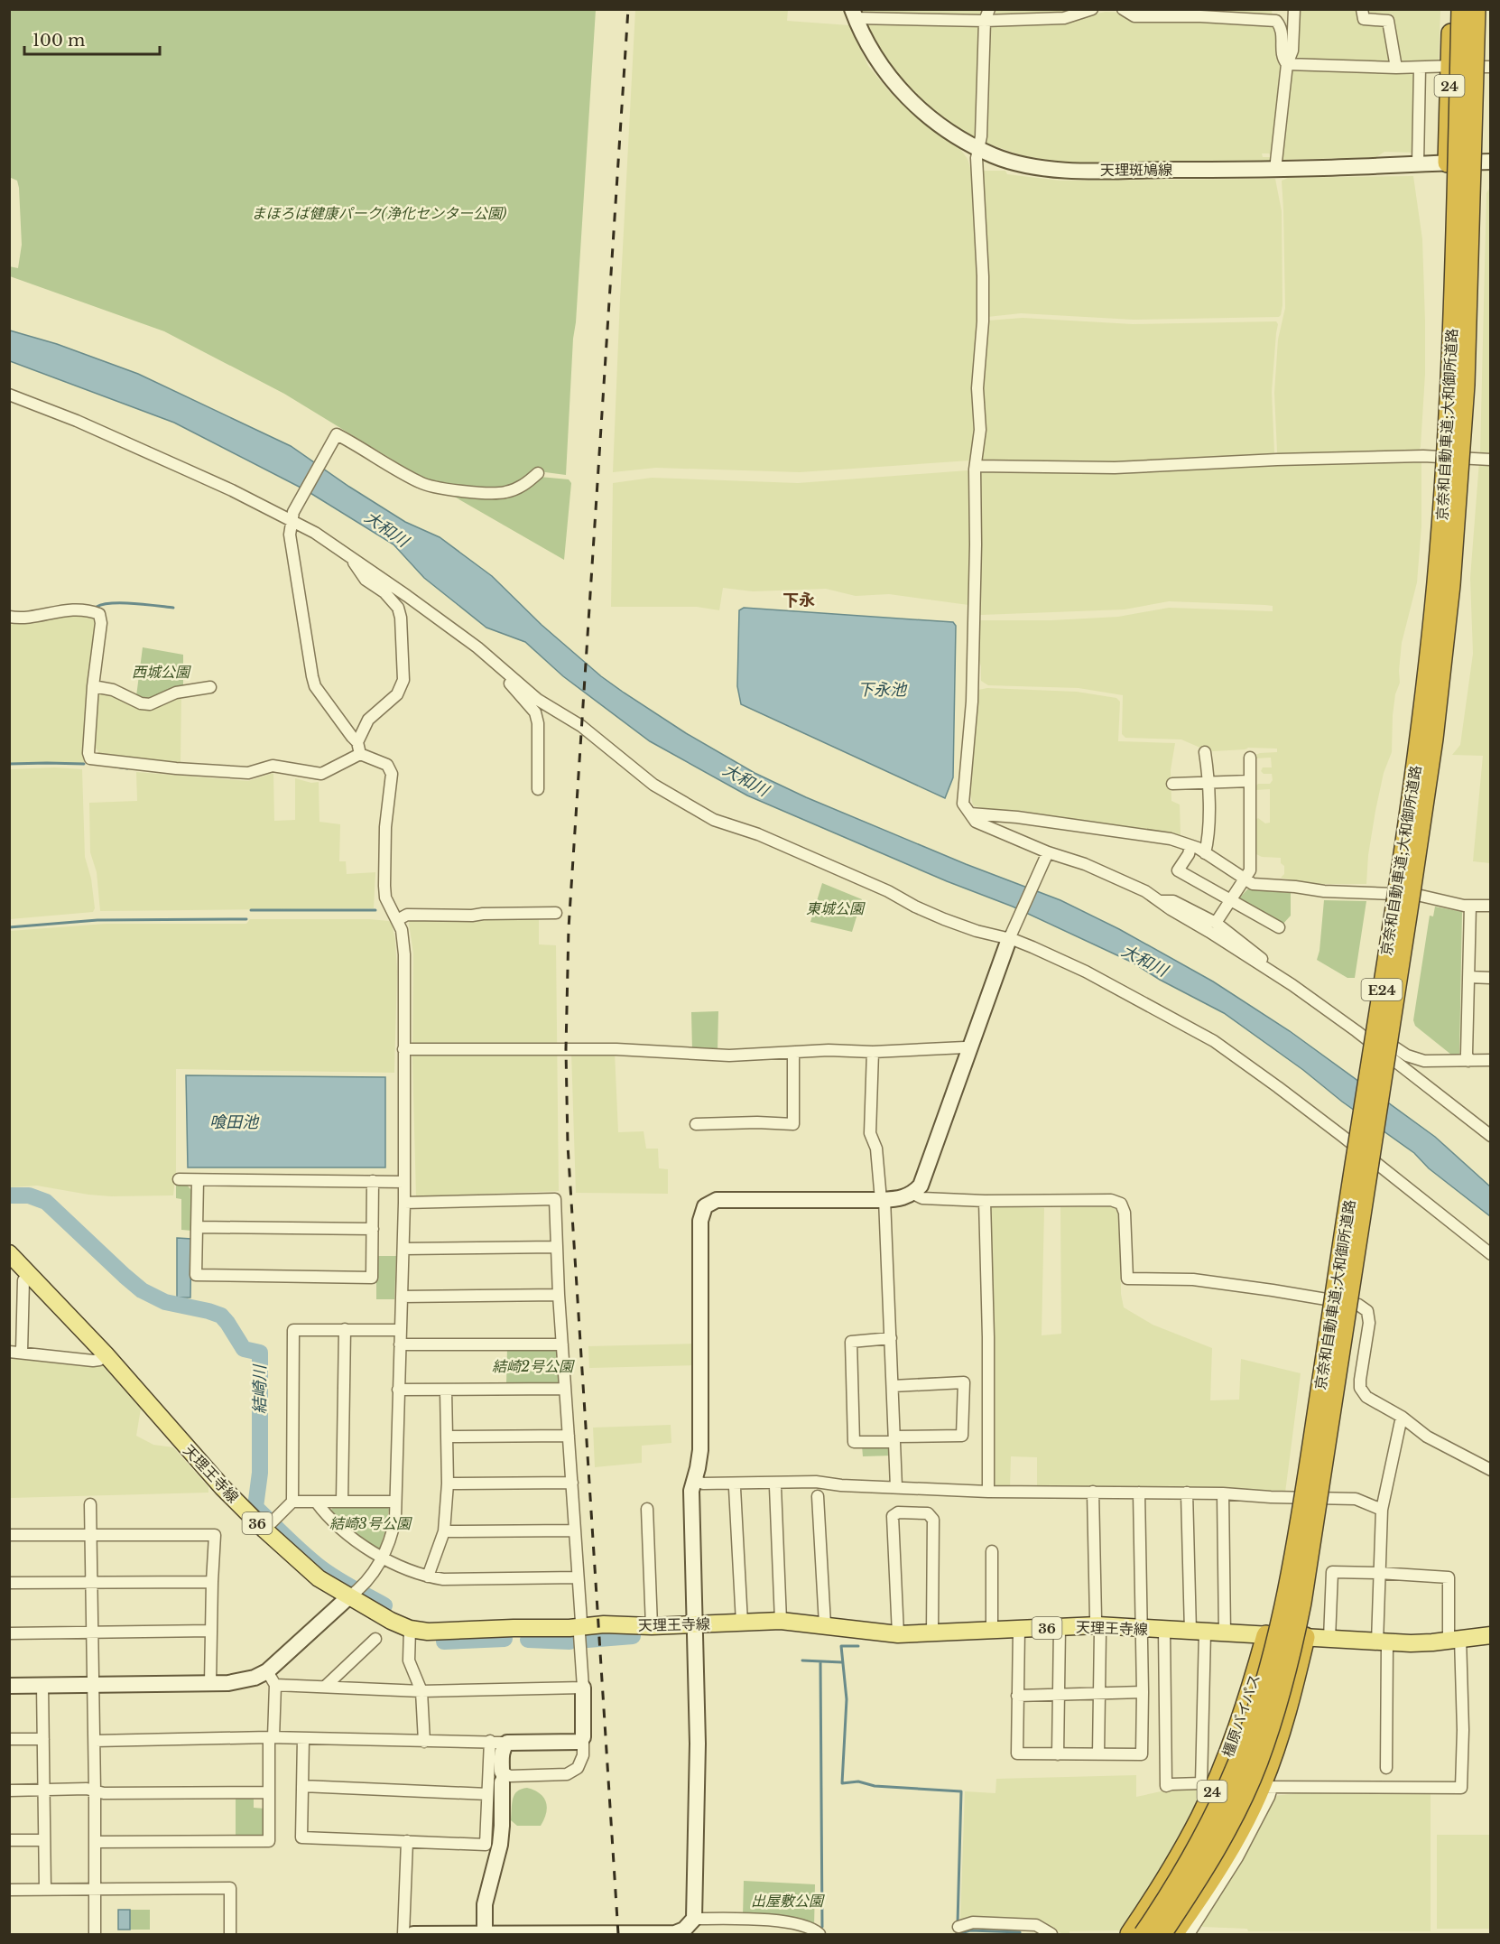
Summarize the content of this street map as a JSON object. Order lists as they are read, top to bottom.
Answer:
{
  "streets": {
    "highway": [
      "24",
      "京奈和自動車道;大和御所道路",
      "E24",
      "橿原バイパス"
    ],
    "main road": ["天理王寺線", "36"],
    "street": ["天理斑鳩線"]
  },
  "crossings": [
    ["24", "天理斑鳩線"],
    ["天理王寺線", "橿原バイパス"]
  ],
  "districts": ["下永"],
  "water": [
    "大和川",
    "下永池",
    "喰田池",
    "結崎川"
  ],
  "parks": [
    "まほろば健康パーク(浄化センター公園)",
    "西城公園",
    "東城公園",
    "結崎2号公園",
    "結崎3号公園",
    "出屋敷公園"
  ],
  "scale_bar": "100 m"
}
